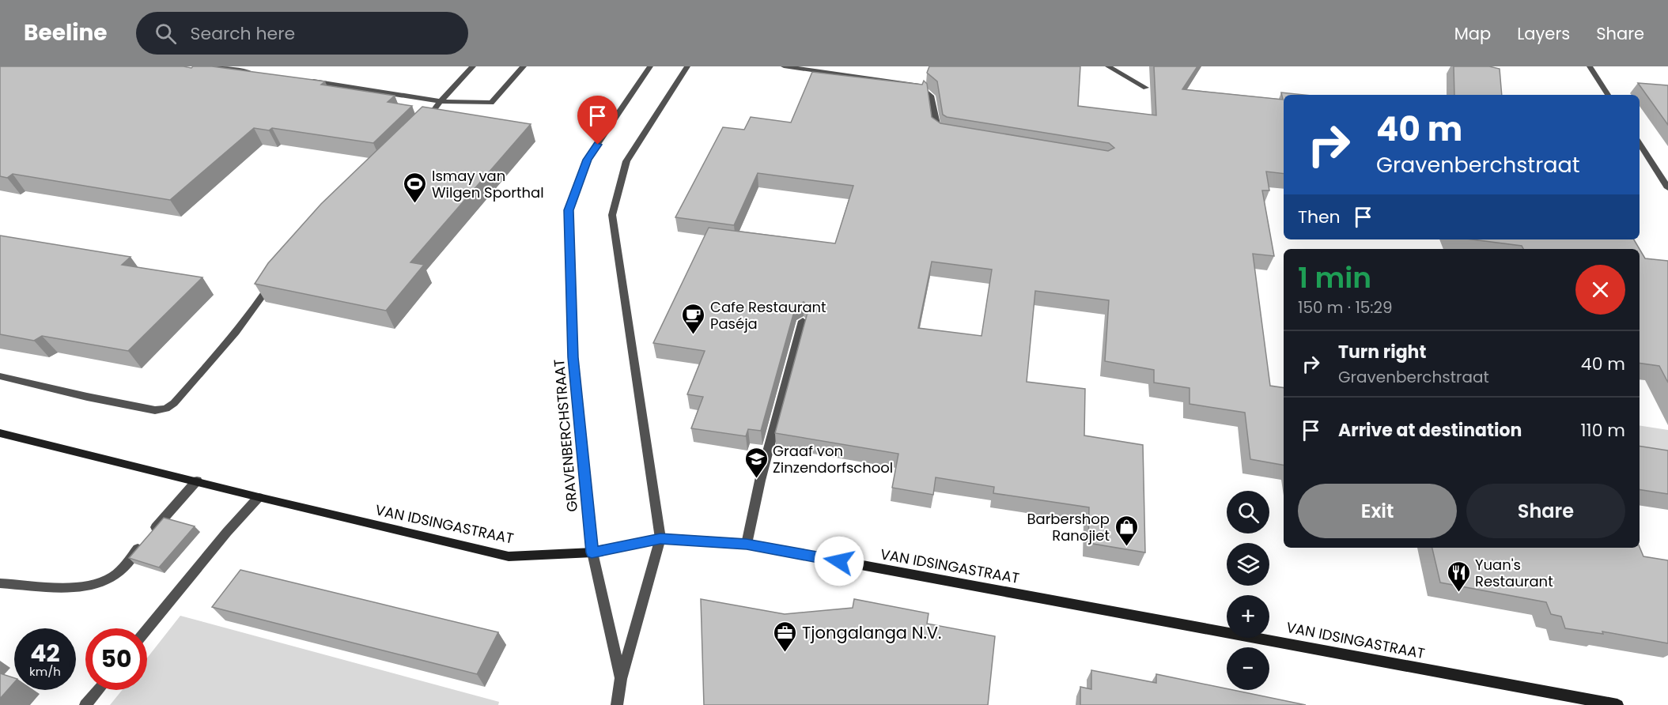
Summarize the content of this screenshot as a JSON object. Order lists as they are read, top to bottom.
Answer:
{
  "streets": {
    "main road": ["VAN IDSINGASTRAAT"],
    "street": ["GRAVENBERCHSTRAAT"]
  },
  "crossings": [
    ["GRAVENBERCHSTRAAT", "VAN IDSINGASTRAAT"]
  ],
  "places": {
    "sports": ["Ismay van Wilgen Sporthal"],
    "cafe": ["Cafe Restaurant Paséja"],
    "school or university": ["Graaf von Zinzendorfschool"],
    "shop": ["Barbershop Ranojiet"],
    "restaurant": ["Yuan's Restaurant"],
    "office": ["Tjongalanga N.V."]
  },
  "page": {
    "header": "Beeline",
    "search": "Search here",
    "nav": ["Map", "Layers", "Share"],
    "turn": ["40 m", "Gravenberchstraat"],
    "then": "Then",
    "heading": ["1 min", "150 m · 15:29"],
    "list": [
      {
        "name": "Turn right",
        "note": "Gravenberchstraat",
        "value": "40 m"
      },
      {
        "name": "Arrive at destination",
        "value": "110 m"
      }
    ],
    "buttons": ["Exit", "Share"],
    "map_buttons": ["+", "−"],
    "speed": "42 km/h",
    "limit": "50"
  }
}
